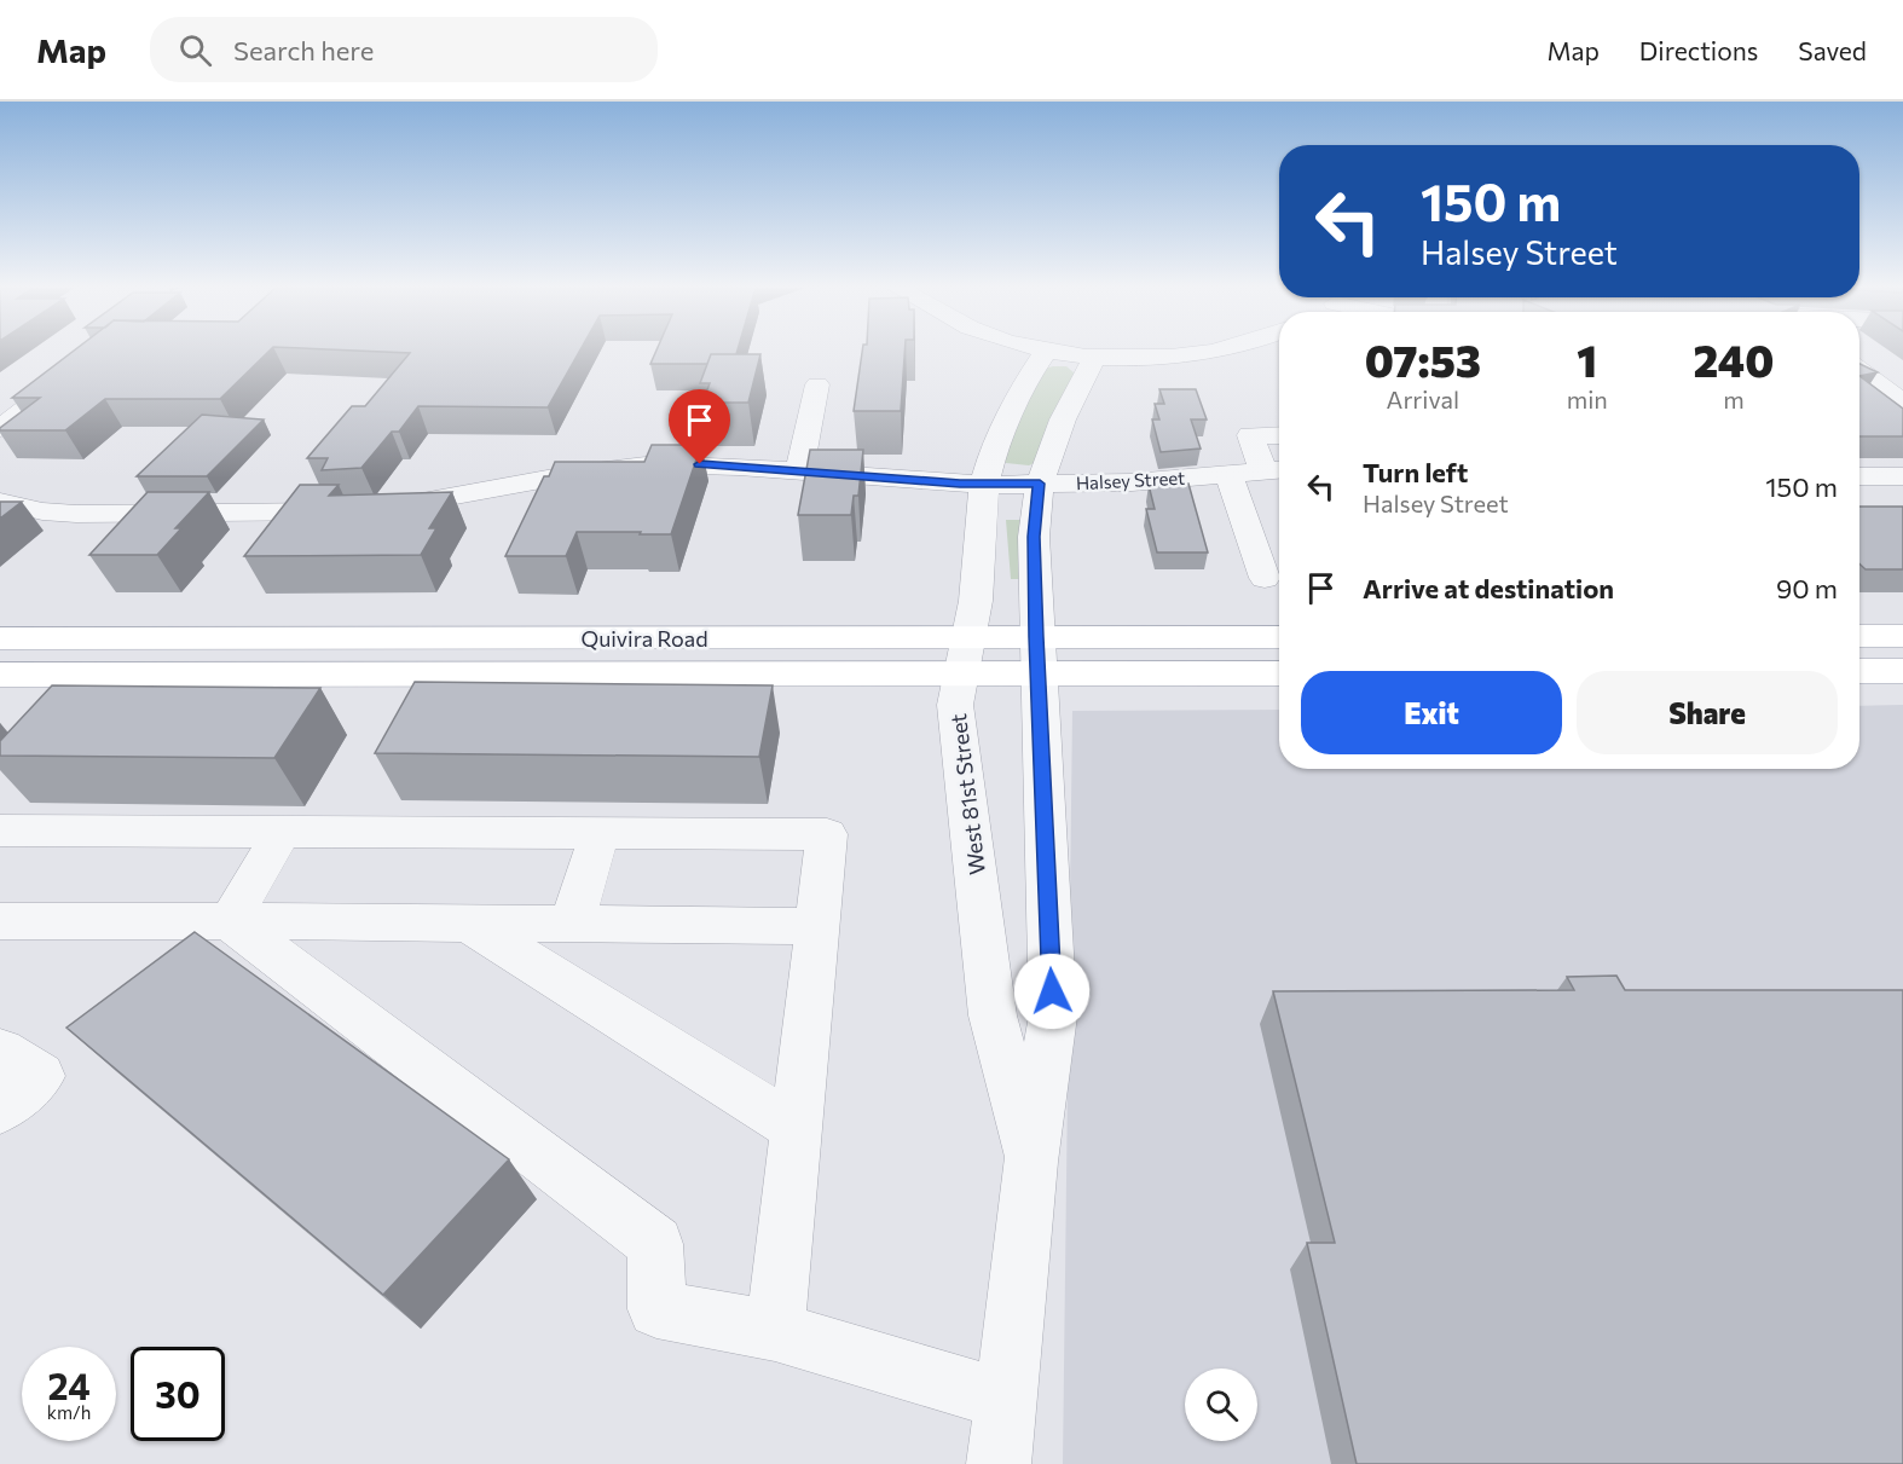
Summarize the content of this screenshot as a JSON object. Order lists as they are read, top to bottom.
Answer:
{
  "streets": {
    "main road": ["Quivira Road"],
    "street": ["Halsey Street", "West 81st Street"]
  },
  "crossings": [
    ["Halsey Street", "West 81st Street"],
    ["Quivira Road", "West 81st Street"]
  ],
  "page": {
    "header": "Map",
    "search": "Search here",
    "nav": ["Map", "Directions", "Saved"],
    "turn": ["150 m", "Halsey Street"],
    "eta": [
      "07:53",
      "Arrival",
      "1",
      "min",
      "240",
      "m"
    ],
    "list": [
      {
        "name": "Turn left",
        "note": "Halsey Street",
        "value": "150 m"
      },
      {
        "name": "Arrive at destination",
        "value": "90 m"
      }
    ],
    "buttons": ["Exit", "Share"],
    "speed": "24 km/h",
    "limit": "30"
  }
}
